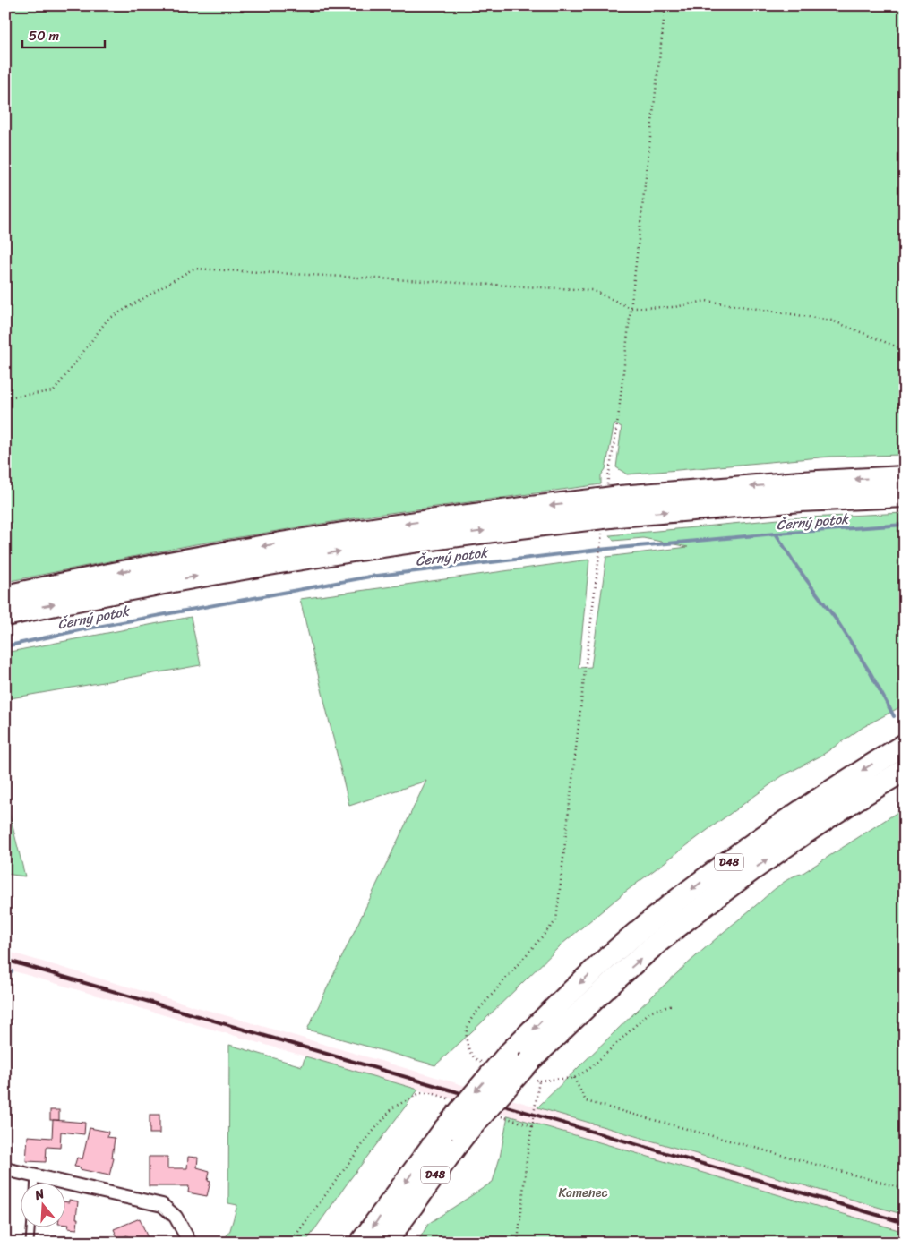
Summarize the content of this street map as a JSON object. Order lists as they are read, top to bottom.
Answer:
{
  "streets": {
    "highway": ["D48"]
  },
  "water": ["Černý potok"],
  "parks": ["Kamenec"],
  "scale_bar": "50 m",
  "north": "top"
}
